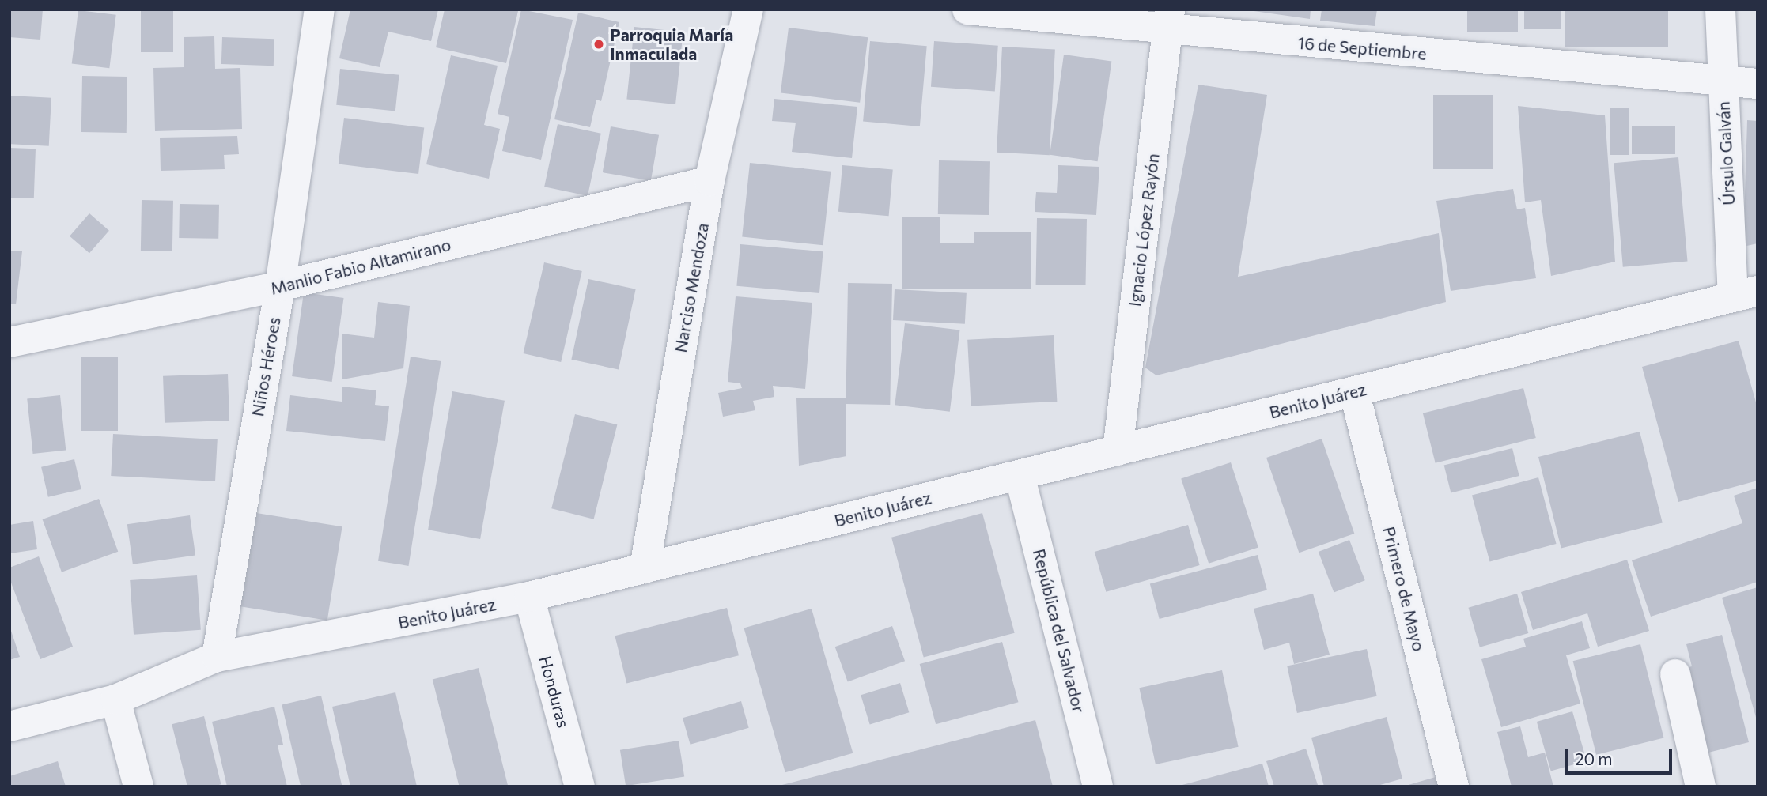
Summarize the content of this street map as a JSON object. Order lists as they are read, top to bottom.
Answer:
{
  "streets": {
    "street": [
      "16 de Septiembre",
      "Úrsulo Galván",
      "Ignacio López Rayón",
      "Manlio Fabio Altamirano",
      "Narciso Mendoza",
      "Niños Héroes",
      "Benito Juárez",
      "Primero de Mayo",
      "República del Salvador",
      "Honduras"
    ]
  },
  "crossings": [
    ["16 de Septiembre", "Úrsulo Galván"],
    ["16 de Septiembre", "Ignacio López Rayón"],
    ["Úrsulo Galván", "Benito Juárez"],
    ["Ignacio López Rayón", "Benito Juárez"],
    ["Manlio Fabio Altamirano", "Narciso Mendoza"],
    ["Manlio Fabio Altamirano", "Niños Héroes"],
    ["Narciso Mendoza", "Benito Juárez"],
    ["Niños Héroes", "Benito Juárez"],
    ["Benito Juárez", "Primero de Mayo"],
    ["Benito Juárez", "República del Salvador"],
    ["Benito Juárez", "Honduras"]
  ],
  "places": ["Parroquia María Inmaculada"],
  "scale_bar": "20 m"
}
